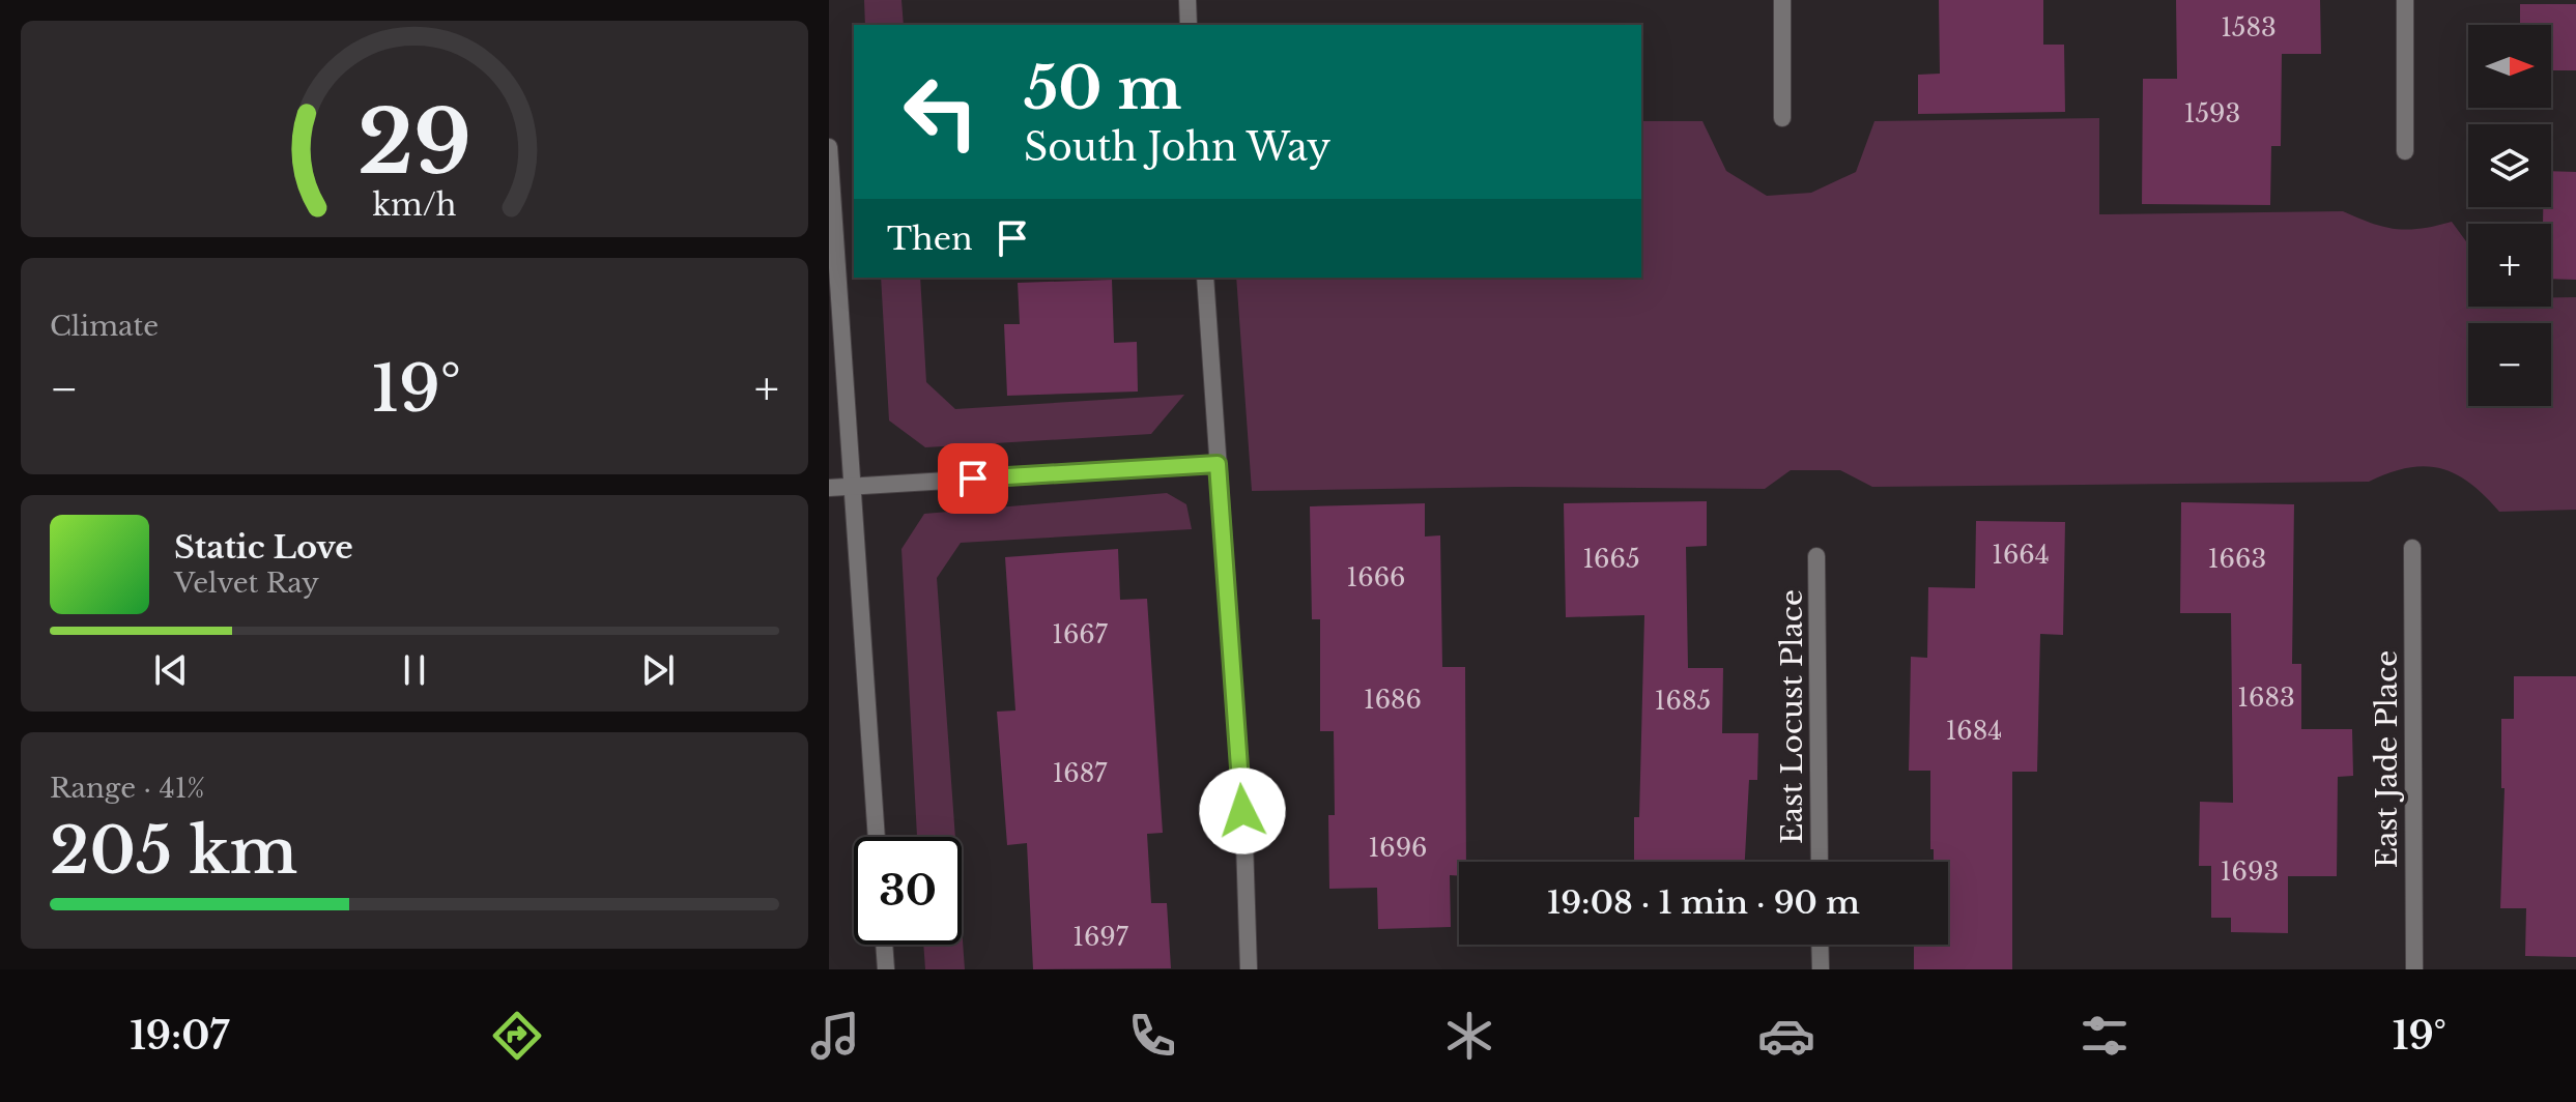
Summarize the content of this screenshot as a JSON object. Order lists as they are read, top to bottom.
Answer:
{
  "streets": {
    "street": ["East Locust Place", "East Jade Place"]
  },
  "house_numbers": [
    "1583",
    "1593",
    "1664",
    "1665",
    "1663",
    "1666",
    "1667",
    "1683",
    "1686",
    "1685",
    "1684",
    "1687",
    "1696",
    "1693",
    "1697"
  ],
  "north": "right",
  "page": {
    "map_buttons": ["+", "−"],
    "turn": ["50 m", "South John Way"],
    "then": "Then",
    "tile": [
      "Climate",
      ["Range · 41%", "205 km"]
    ],
    "heat": ["−", "19°", "+"],
    "song": ["Static Love", "Velvet Ray"],
    "limit": "30",
    "trip": "19:08 · 1 min · 90 m",
    "tabs": ["19:07", "19°"],
    "gauge": ["29", "km/h"]
  }
}
